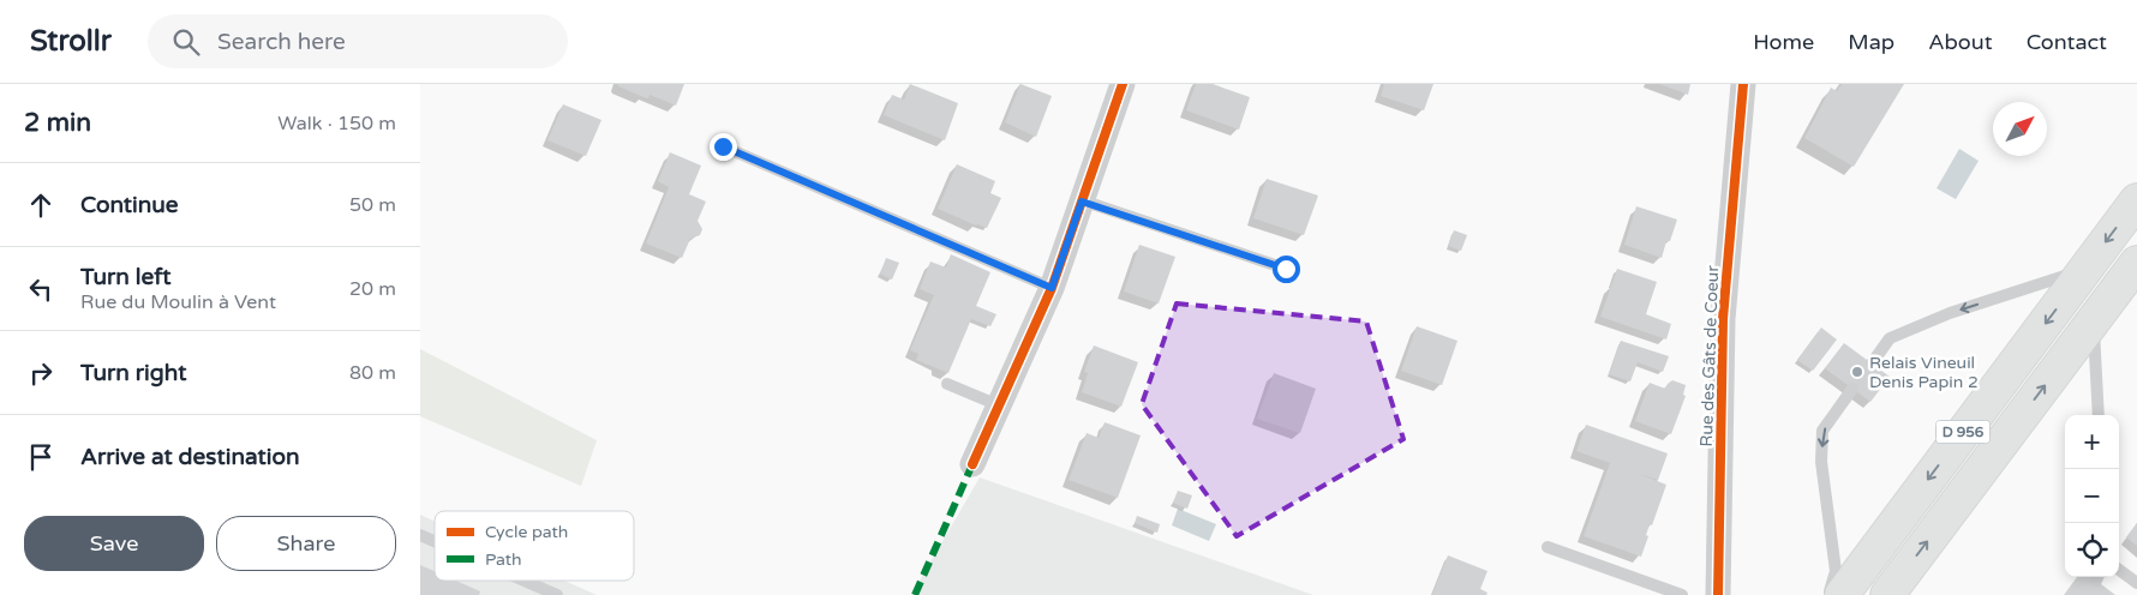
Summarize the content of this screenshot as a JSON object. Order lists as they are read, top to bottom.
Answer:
{
  "streets": {
    "highway": ["D 956"],
    "street": ["Rue des Gâts de Coeur"]
  },
  "places": ["Relais Vineuil Denis Papin 2"],
  "legend": ["Cycle path", "Path"],
  "north": "top right",
  "page": {
    "header": "Strollr",
    "search": "Search here",
    "nav": [
      "Home",
      "Map",
      "About",
      "Contact"
    ],
    "heading": ["2 min", "Walk · 150 m"],
    "list": [
      ["Continue", "50 m"],
      ["Turn left", "Rue du Moulin à Vent", "20 m"],
      ["Turn right", "80 m"],
      "Arrive at destination"
    ],
    "map_buttons": ["+", "−"],
    "buttons": ["Save", "Share"]
  }
}
